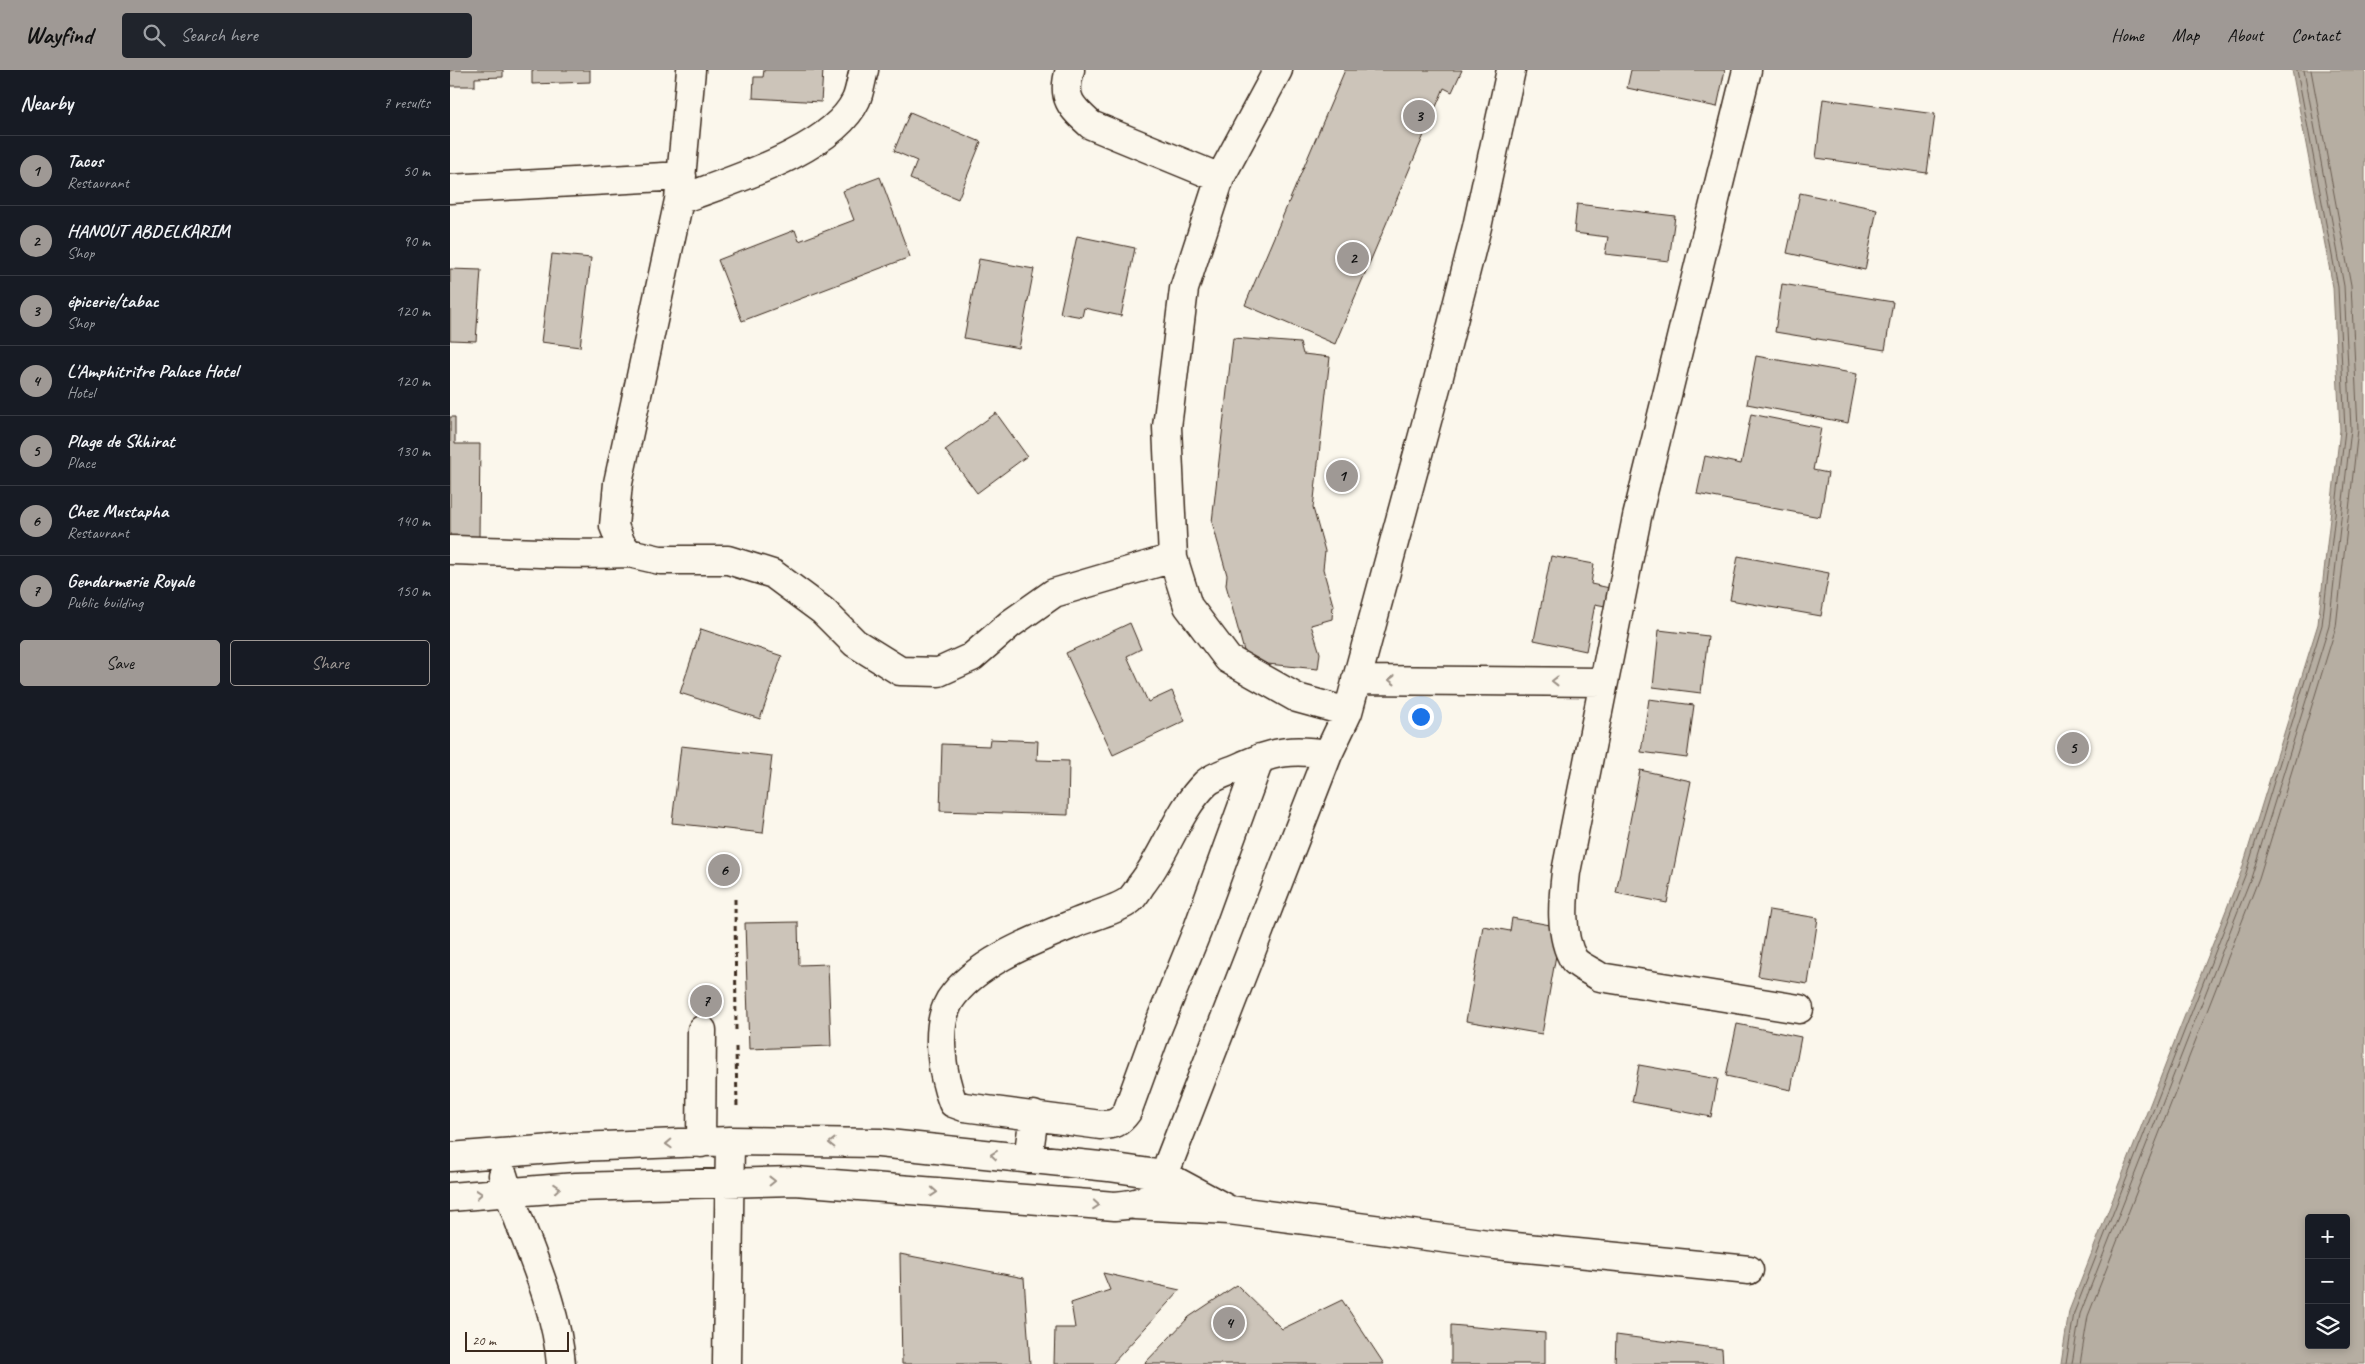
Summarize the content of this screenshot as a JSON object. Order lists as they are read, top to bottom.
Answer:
{
  "scale_bar": "20 m",
  "page": {
    "header": "Wayfind",
    "search": "Search here",
    "nav": [
      "Home",
      "Map",
      "About",
      "Contact"
    ],
    "heading": ["Nearby", "7 results"],
    "pins": [
      "3",
      "2",
      "1",
      "5",
      "6",
      "7",
      "4"
    ],
    "list": [
      {
        "mark": "1",
        "name": "Tacos",
        "note": "Restaurant",
        "value": "50 m"
      },
      {
        "mark": "2",
        "name": "HANOUT ABDELKARIM",
        "note": "Shop",
        "value": "90 m"
      },
      {
        "mark": "3",
        "name": "épicerie/tabac",
        "note": "Shop",
        "value": "120 m"
      },
      {
        "mark": "4",
        "name": "L'Amphitritre Palace Hotel",
        "note": "Hotel",
        "value": "120 m"
      },
      {
        "mark": "5",
        "name": "Plage de Skhirat",
        "note": "Place",
        "value": "130 m"
      },
      {
        "mark": "6",
        "name": "Chez Mustapha",
        "note": "Restaurant",
        "value": "140 m"
      },
      {
        "mark": "7",
        "name": "Gendarmerie Royale",
        "note": "Public building",
        "value": "150 m"
      }
    ],
    "buttons": ["Save", "Share"],
    "map_buttons": ["+", "−"],
    "scale": "20 m"
  }
}
